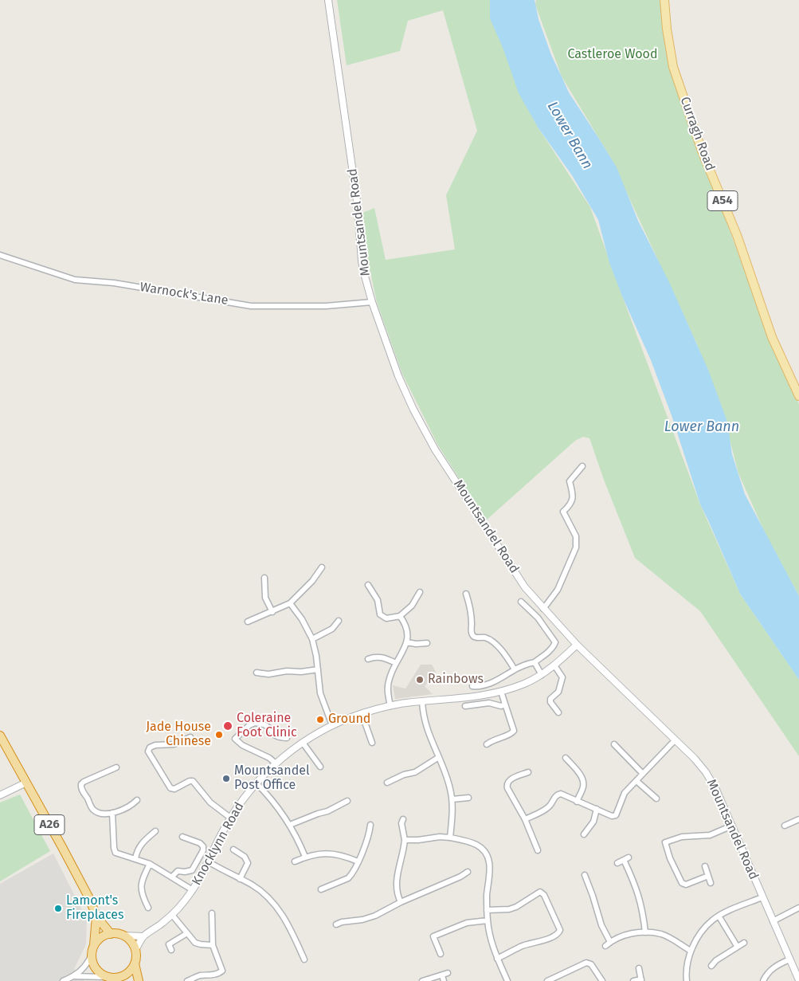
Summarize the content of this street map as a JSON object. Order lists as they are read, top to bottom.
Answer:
{
  "streets": {
    "highway": ["A26"],
    "main road": ["Curragh Road", "A54"],
    "street": ["Mountsandel Road", "Warnock's Lane", "Knocklynn Road"]
  },
  "crossings": [
    ["Mountsandel Road", "Warnock's Lane"],
    ["Mountsandel Road", "Knocklynn Road"],
    ["A26", "Knocklynn Road"]
  ],
  "water": ["Lower Bann"],
  "parks": ["Castleroe Wood"],
  "places": [
    "Rainbows",
    "Ground",
    "Coleraine Foot Clinic",
    "Jade House Chinese",
    "Mountsandel Post Office",
    "Lamont's Fireplaces"
  ]
}
